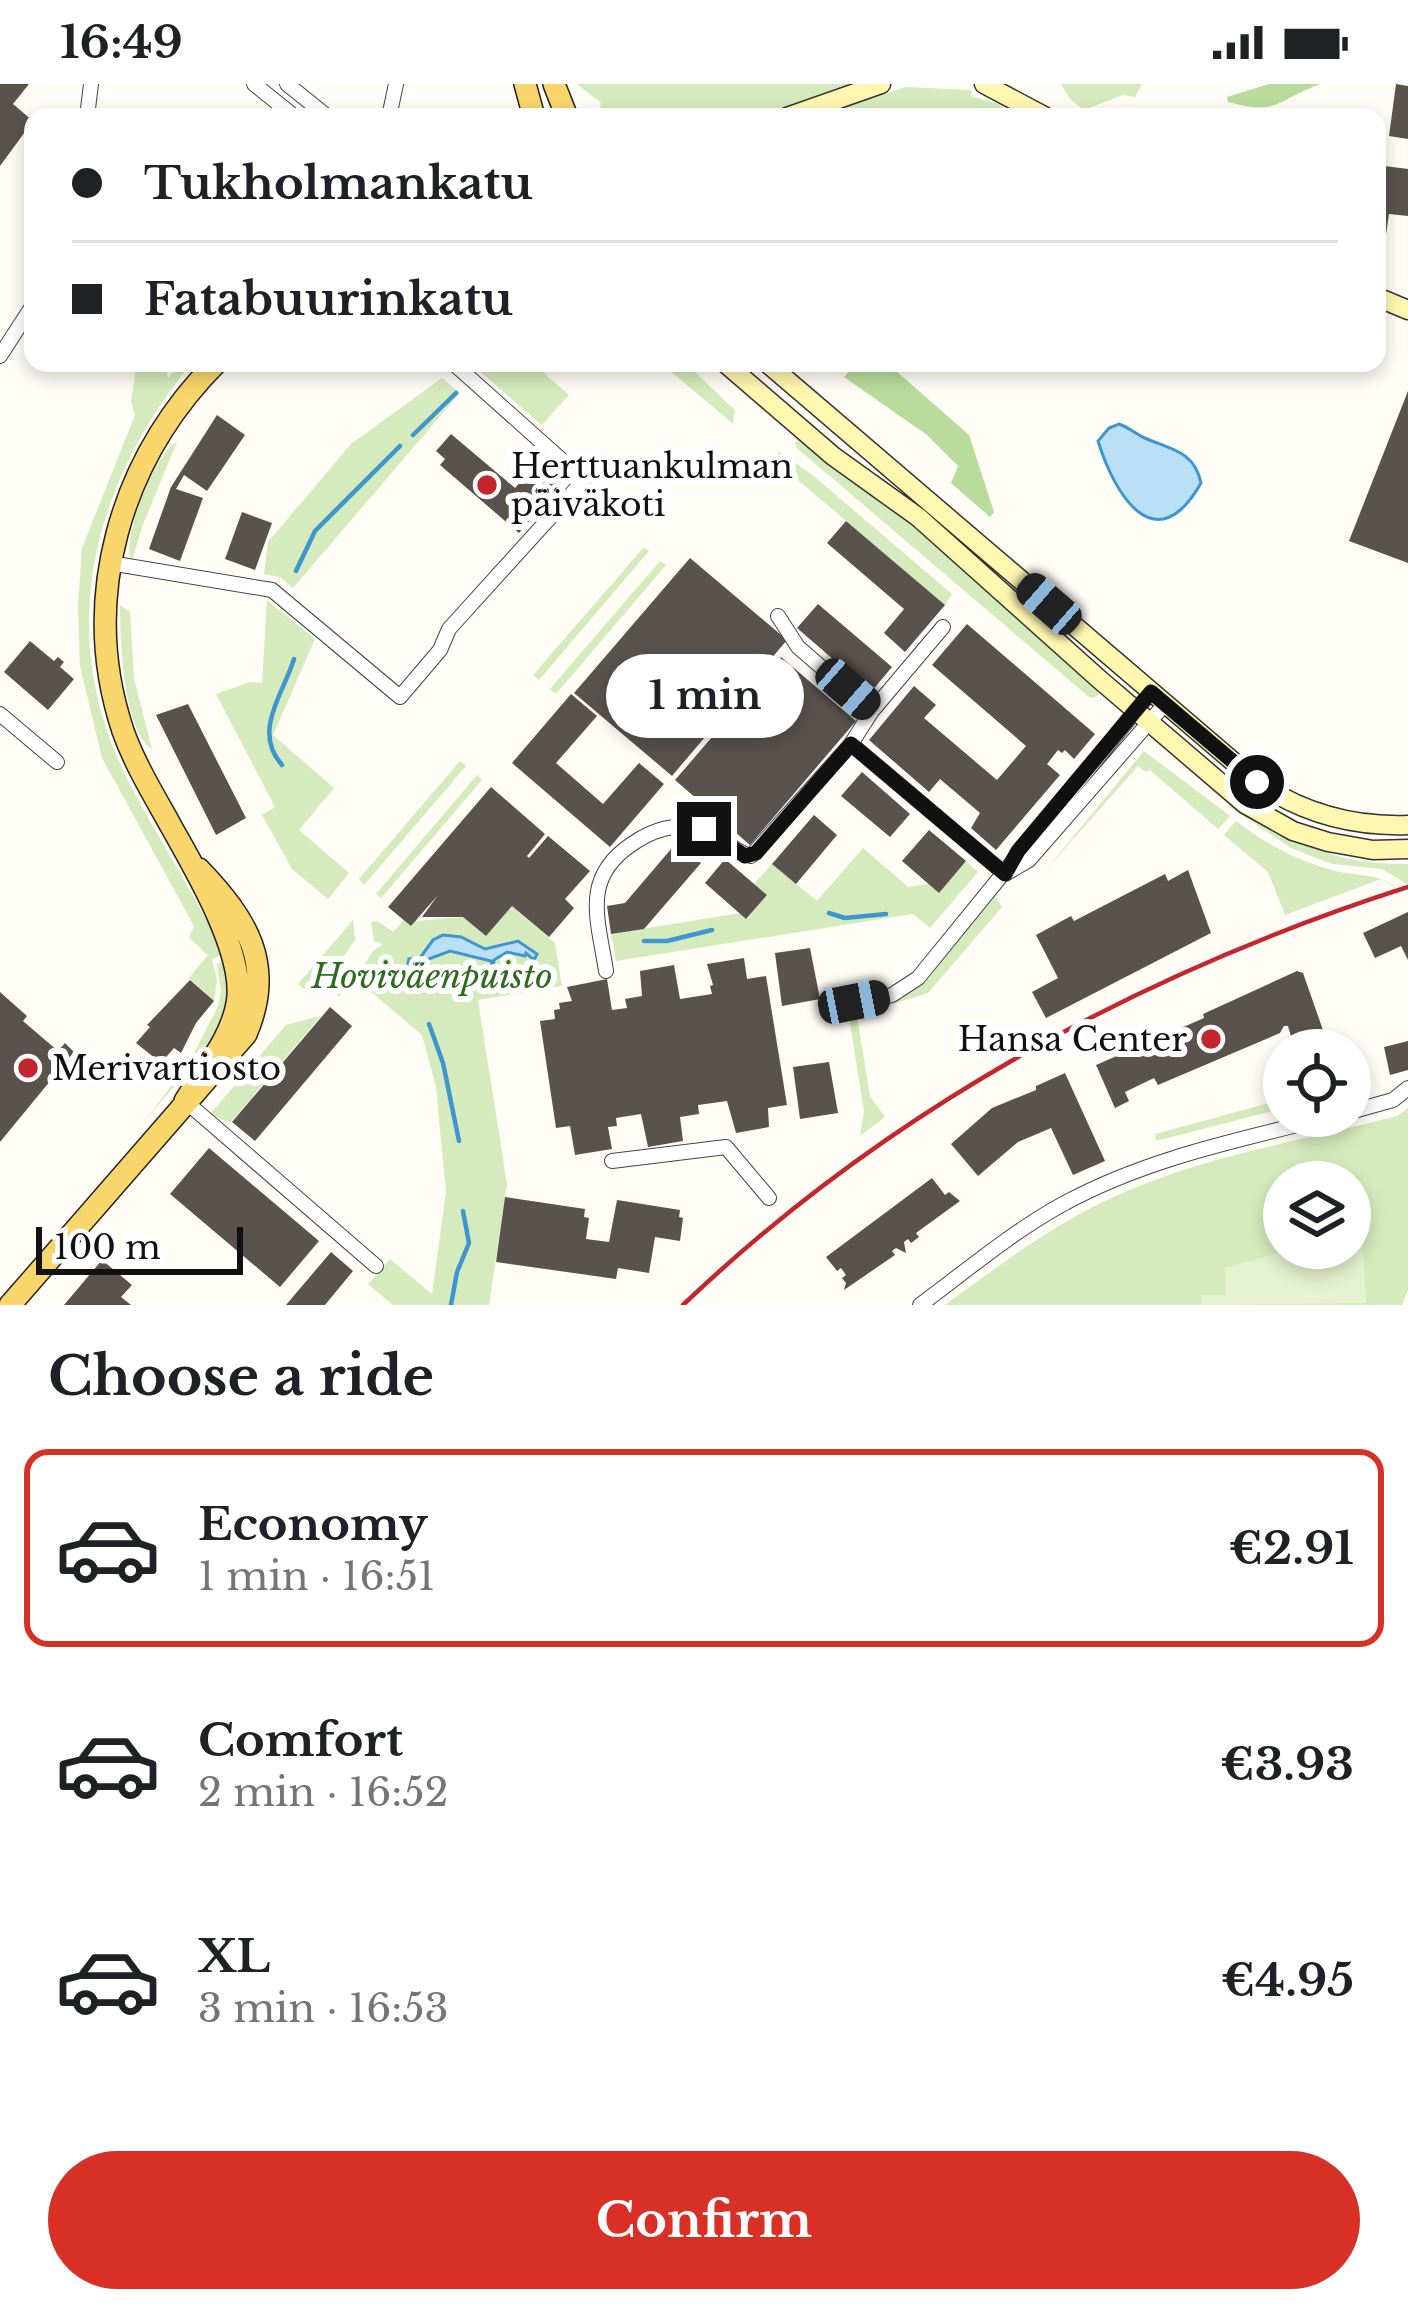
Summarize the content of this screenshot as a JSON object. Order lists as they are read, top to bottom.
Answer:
{
  "parks": ["Hoviväenpuisto"],
  "places": ["Herttuankulman päiväkoti", "Hansa Center", "Merivartiosto"],
  "scale_bar": "100 m",
  "page": {
    "status": "16:49",
    "banner": ["Tukholmankatu", "Fatabuurinkatu"],
    "bubble": "1 min",
    "scale": "100 m",
    "heading": "Choose a ride",
    "list": [
      {
        "name": "Economy",
        "note": "1 min · 16:51",
        "value": "€2.91"
      },
      {
        "name": "Comfort",
        "note": "2 min · 16:52",
        "value": "€3.93"
      },
      {
        "name": "XL",
        "note": "3 min · 16:53",
        "value": "€4.95"
      }
    ],
    "buttons": "Confirm"
  }
}
